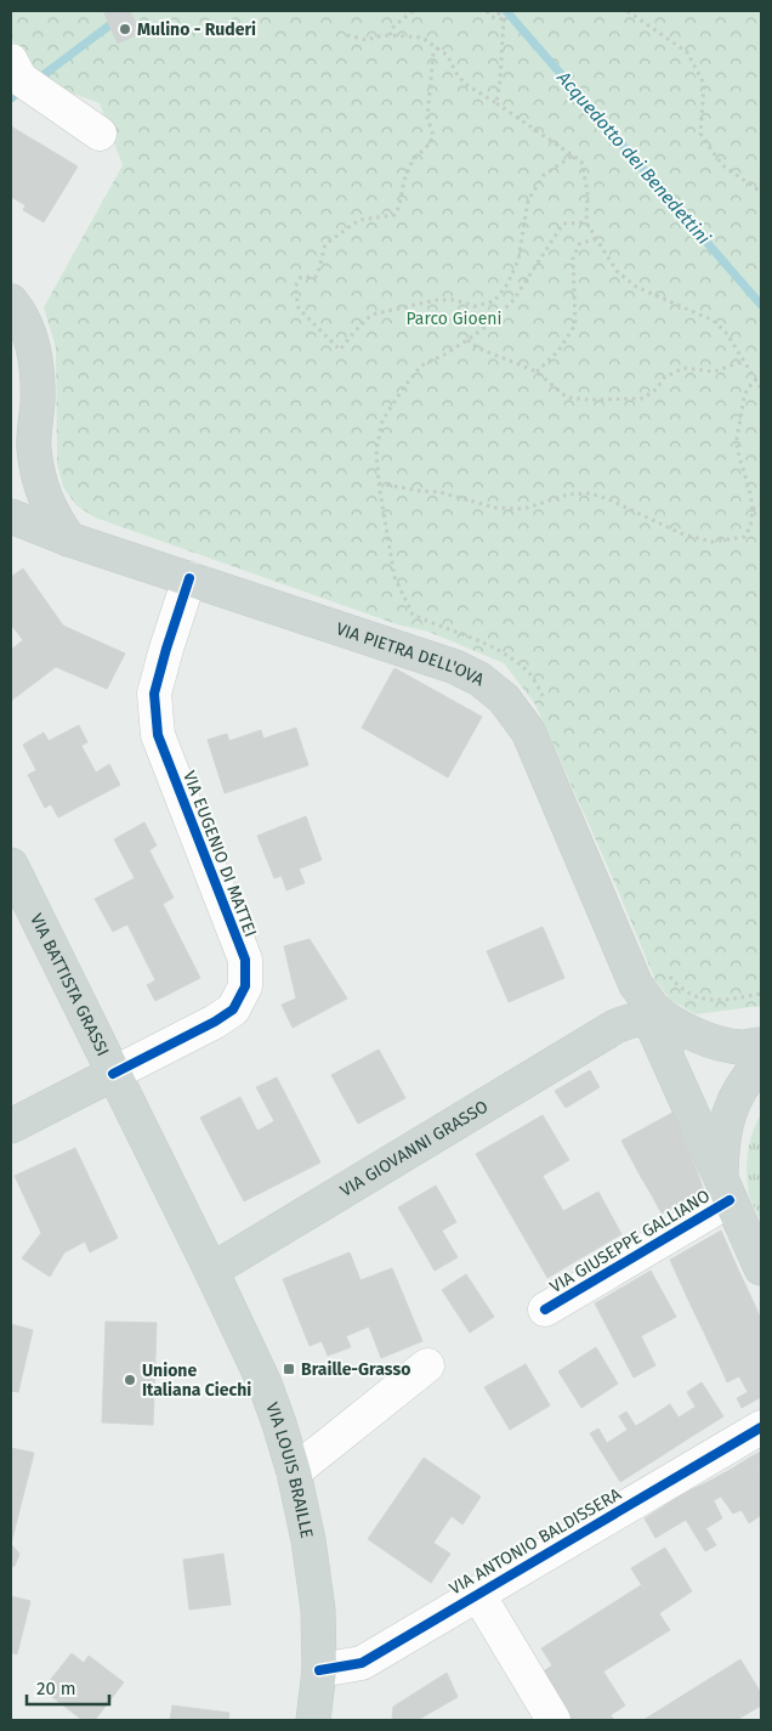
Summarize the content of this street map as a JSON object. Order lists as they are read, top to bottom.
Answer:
{
  "streets": {
    "main road": [
      "VIA PIETRA DELL'OVA",
      "VIA BATTISTA GRASSI",
      "VIA GIOVANNI GRASSO",
      "VIA LOUIS BRAILLE"
    ],
    "street": ["VIA EUGENIO DI MATTEI", "VIA GIUSEPPE GALLIANO", "VIA ANTONIO BALDISSERA"]
  },
  "crossings": [
    ["VIA PIETRA DELL'OVA", "VIA EUGENIO DI MATTEI"],
    ["VIA EUGENIO DI MATTEI", "VIA BATTISTA GRASSI"],
    ["VIA EUGENIO DI MATTEI", "VIA LOUIS BRAILLE"],
    ["VIA BATTISTA GRASSI", "VIA LOUIS BRAILLE"],
    ["VIA GIOVANNI GRASSO", "VIA LOUIS BRAILLE"],
    ["VIA LOUIS BRAILLE", "VIA ANTONIO BALDISSERA"]
  ],
  "water": ["Acquedotto dei Benedettini"],
  "parks": ["Parco Gioeni"],
  "places": {
    "other": ["Mulino - Ruderi", "Unione Italiana Ciechi"],
    "transit": ["Braille-Grasso"]
  },
  "scale_bar": "20 m"
}
